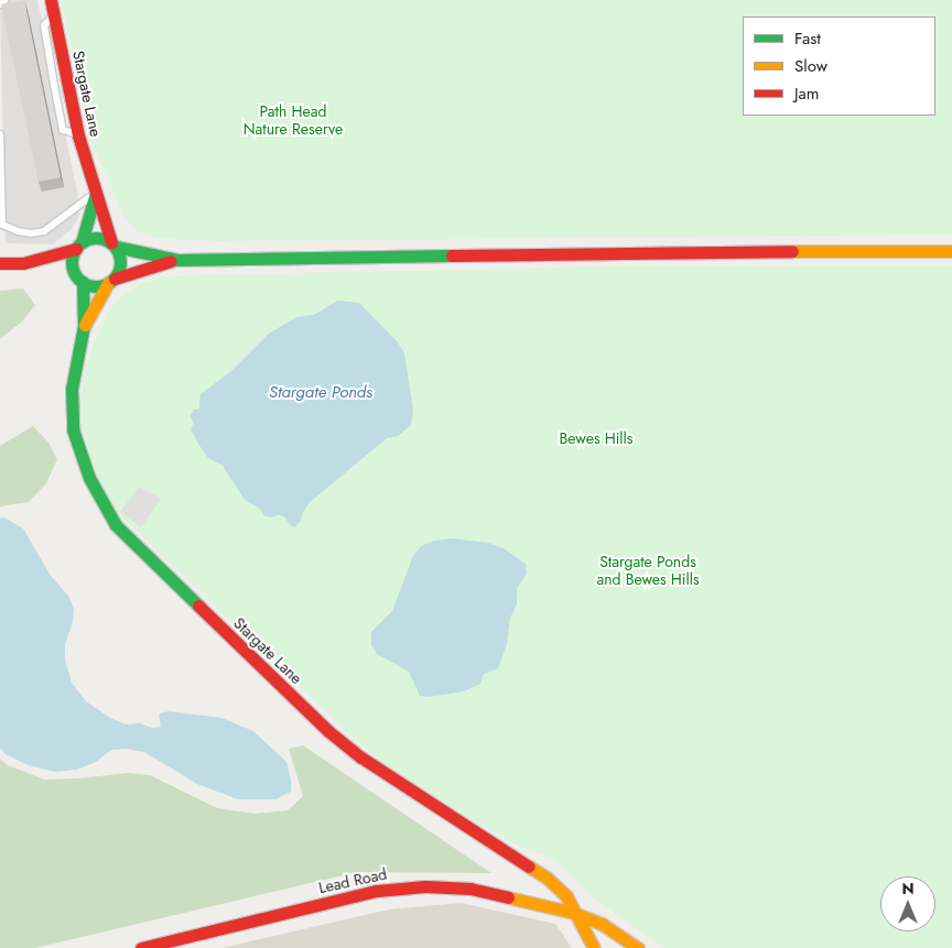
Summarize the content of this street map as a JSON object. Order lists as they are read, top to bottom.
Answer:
{
  "streets": {
    "street": ["Stargate Lane", "Lead Road"]
  },
  "crossings": [
    ["Stargate Lane", "Lead Road"]
  ],
  "water": ["Stargate Ponds"],
  "parks": ["Path Head Nature Reserve", "Bewes Hills", "Stargate Ponds and Bewes Hills"],
  "legend": ["Fast", "Slow", "Jam"],
  "north": "top"
}
